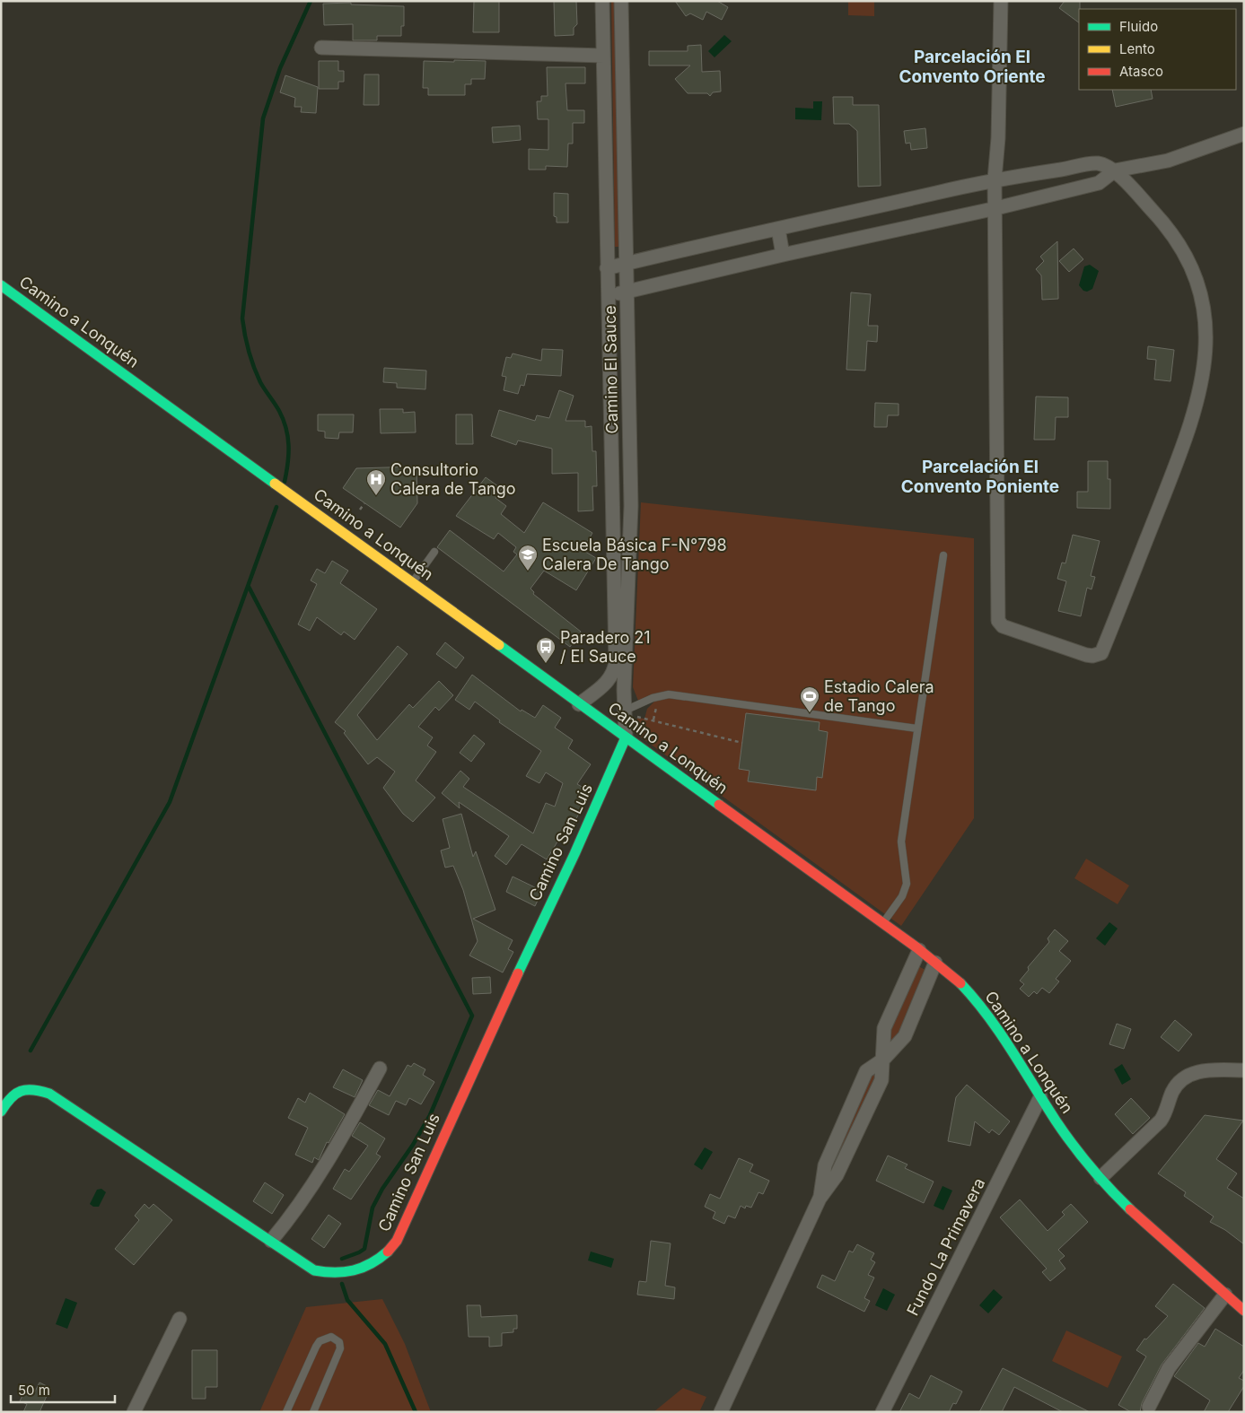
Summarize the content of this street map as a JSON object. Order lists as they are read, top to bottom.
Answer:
{
  "streets": {
    "main road": ["Camino a Lonquén", "Camino San Luis"],
    "street": ["Camino El Sauce", "Fundo La Primavera"]
  },
  "crossings": [
    ["Camino a Lonquén", "Camino El Sauce"],
    ["Camino a Lonquén", "Camino San Luis"],
    ["Camino a Lonquén", "Fundo La Primavera"],
    ["Camino El Sauce", "Camino San Luis"]
  ],
  "districts": ["Parcelación El Convento Oriente", "Parcelación El Convento Poniente"],
  "places": {
    "hospital": ["Consultorio Calera de Tango"],
    "school or university": ["Escuela Básica F-N°798 Calera De Tango"],
    "bus stop": ["Paradero 21 / El Sauce"],
    "sports": ["Estadio Calera de Tango"]
  },
  "legend": ["Fluido", "Lento", "Atasco"],
  "scale_bar": "50 m"
}
